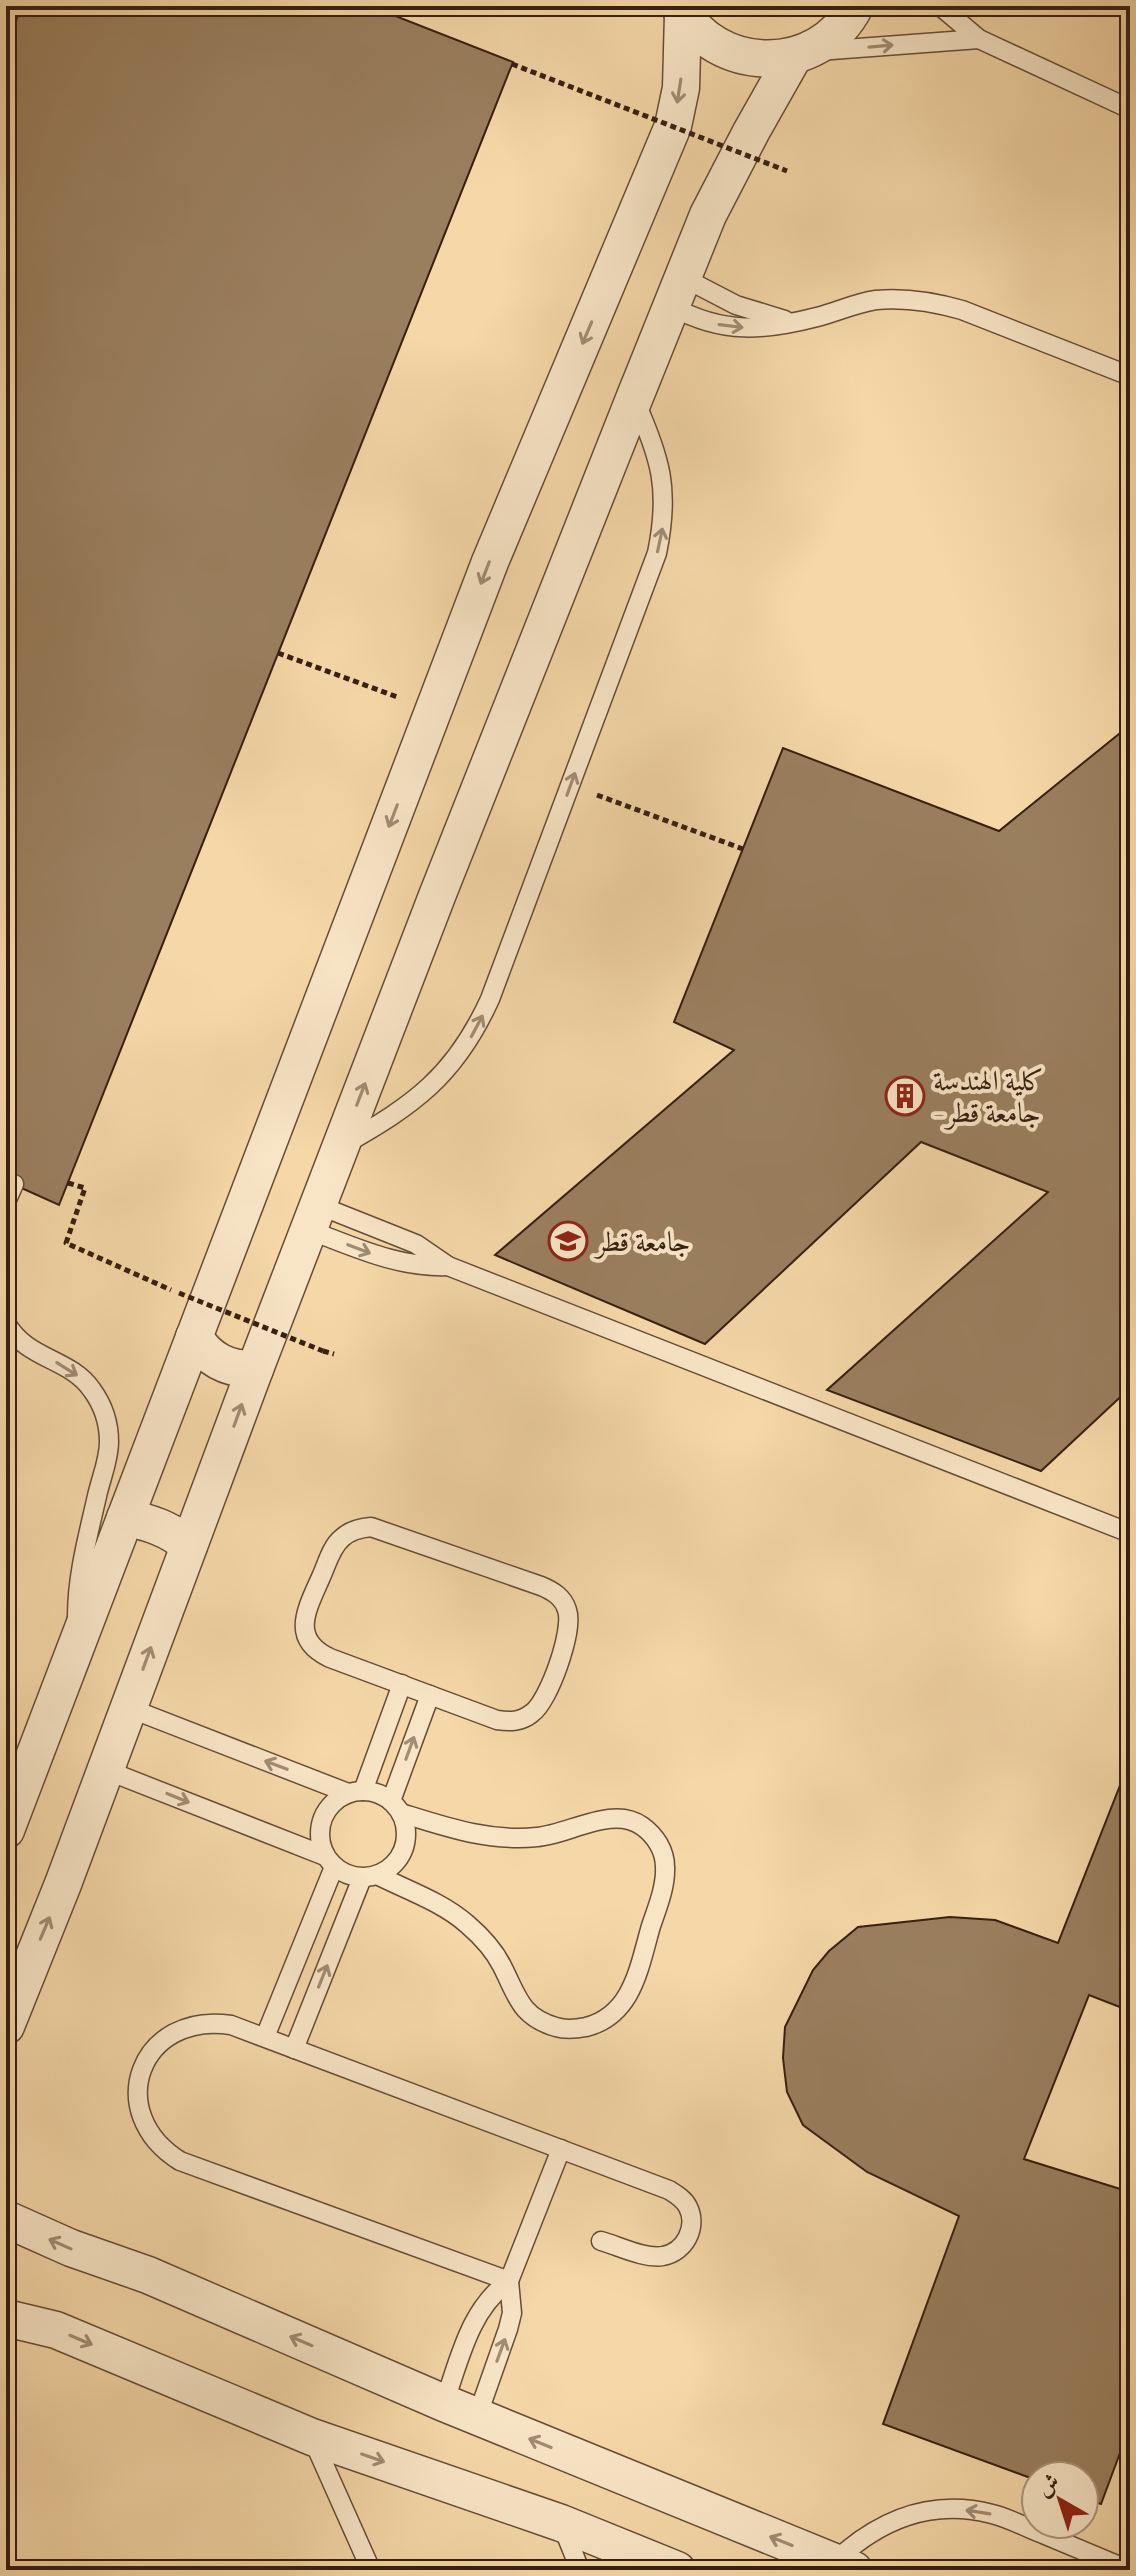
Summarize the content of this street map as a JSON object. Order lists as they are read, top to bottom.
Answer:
{
  "places": {
    "building": ["كلية الهندسة - جامعة قطر"],
    "school or university": ["جامعة قطر"]
  },
  "north": "top left"
}
